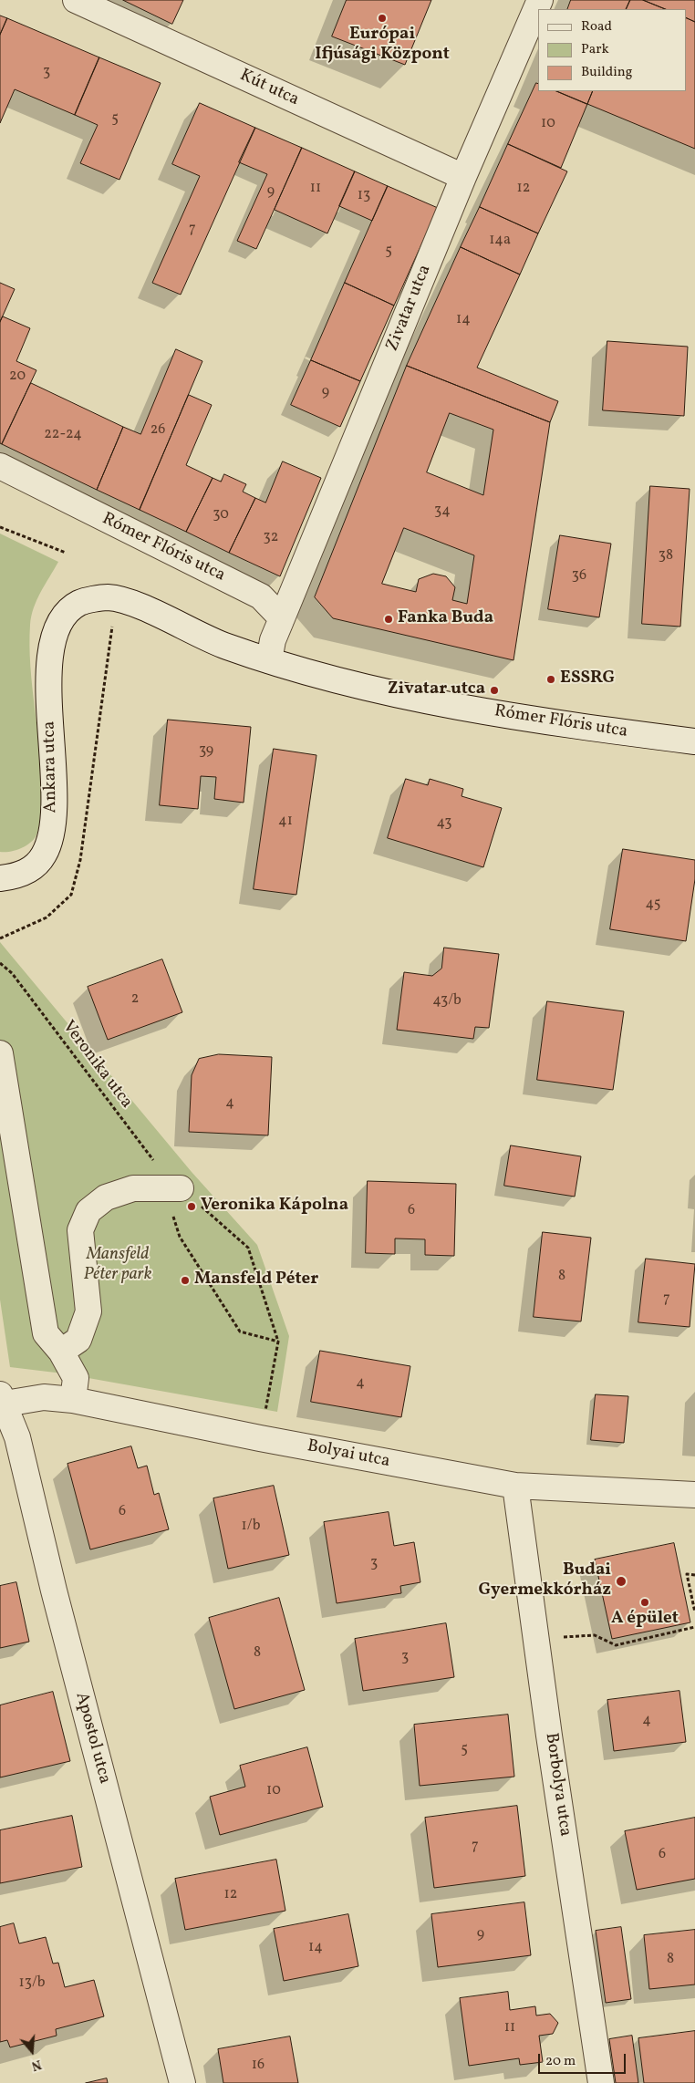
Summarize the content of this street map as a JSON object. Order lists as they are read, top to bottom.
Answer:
{
  "streets": {
    "street": [
      "Kút utca",
      "Zivatar utca",
      "Rómer Flóris utca",
      "Ankara utca",
      "Bolyai utca",
      "Apostol utca",
      "Borbolya utca"
    ],
    "path": ["Veronika utca"]
  },
  "crossings": [
    ["Kút utca", "Zivatar utca"],
    ["Zivatar utca", "Rómer Flóris utca"],
    ["Rómer Flóris utca", "Ankara utca"],
    ["Bolyai utca", "Apostol utca"],
    ["Bolyai utca", "Borbolya utca"]
  ],
  "parks": ["Mansfeld Péter park"],
  "places": [
    "Európai Ifjúsági Központ",
    "Fanka Buda",
    "ESSRG",
    "Zivatar utca",
    "Veronika Kápolna",
    "Mansfeld Péter",
    "Budai Gyermekkórház",
    "A épület"
  ],
  "house_numbers": [
    "3",
    "5",
    "10",
    "11",
    "12",
    "9",
    "13",
    "7",
    "14a",
    "5",
    "14",
    "20",
    "9",
    "26",
    "22-24",
    "34",
    "30",
    "32",
    "38",
    "36",
    "39",
    "41",
    "43",
    "45",
    "2",
    "43/b",
    "4",
    "6",
    "8",
    "7",
    "4",
    "6",
    "1/b",
    "3",
    "8",
    "3",
    "4",
    "5",
    "10",
    "7",
    "6",
    "12",
    "9",
    "14",
    "8",
    "13/b",
    "11",
    "16"
  ],
  "legend": ["Road", "Park", "Building"],
  "scale_bar": "20 m",
  "north": "bottom"
}
